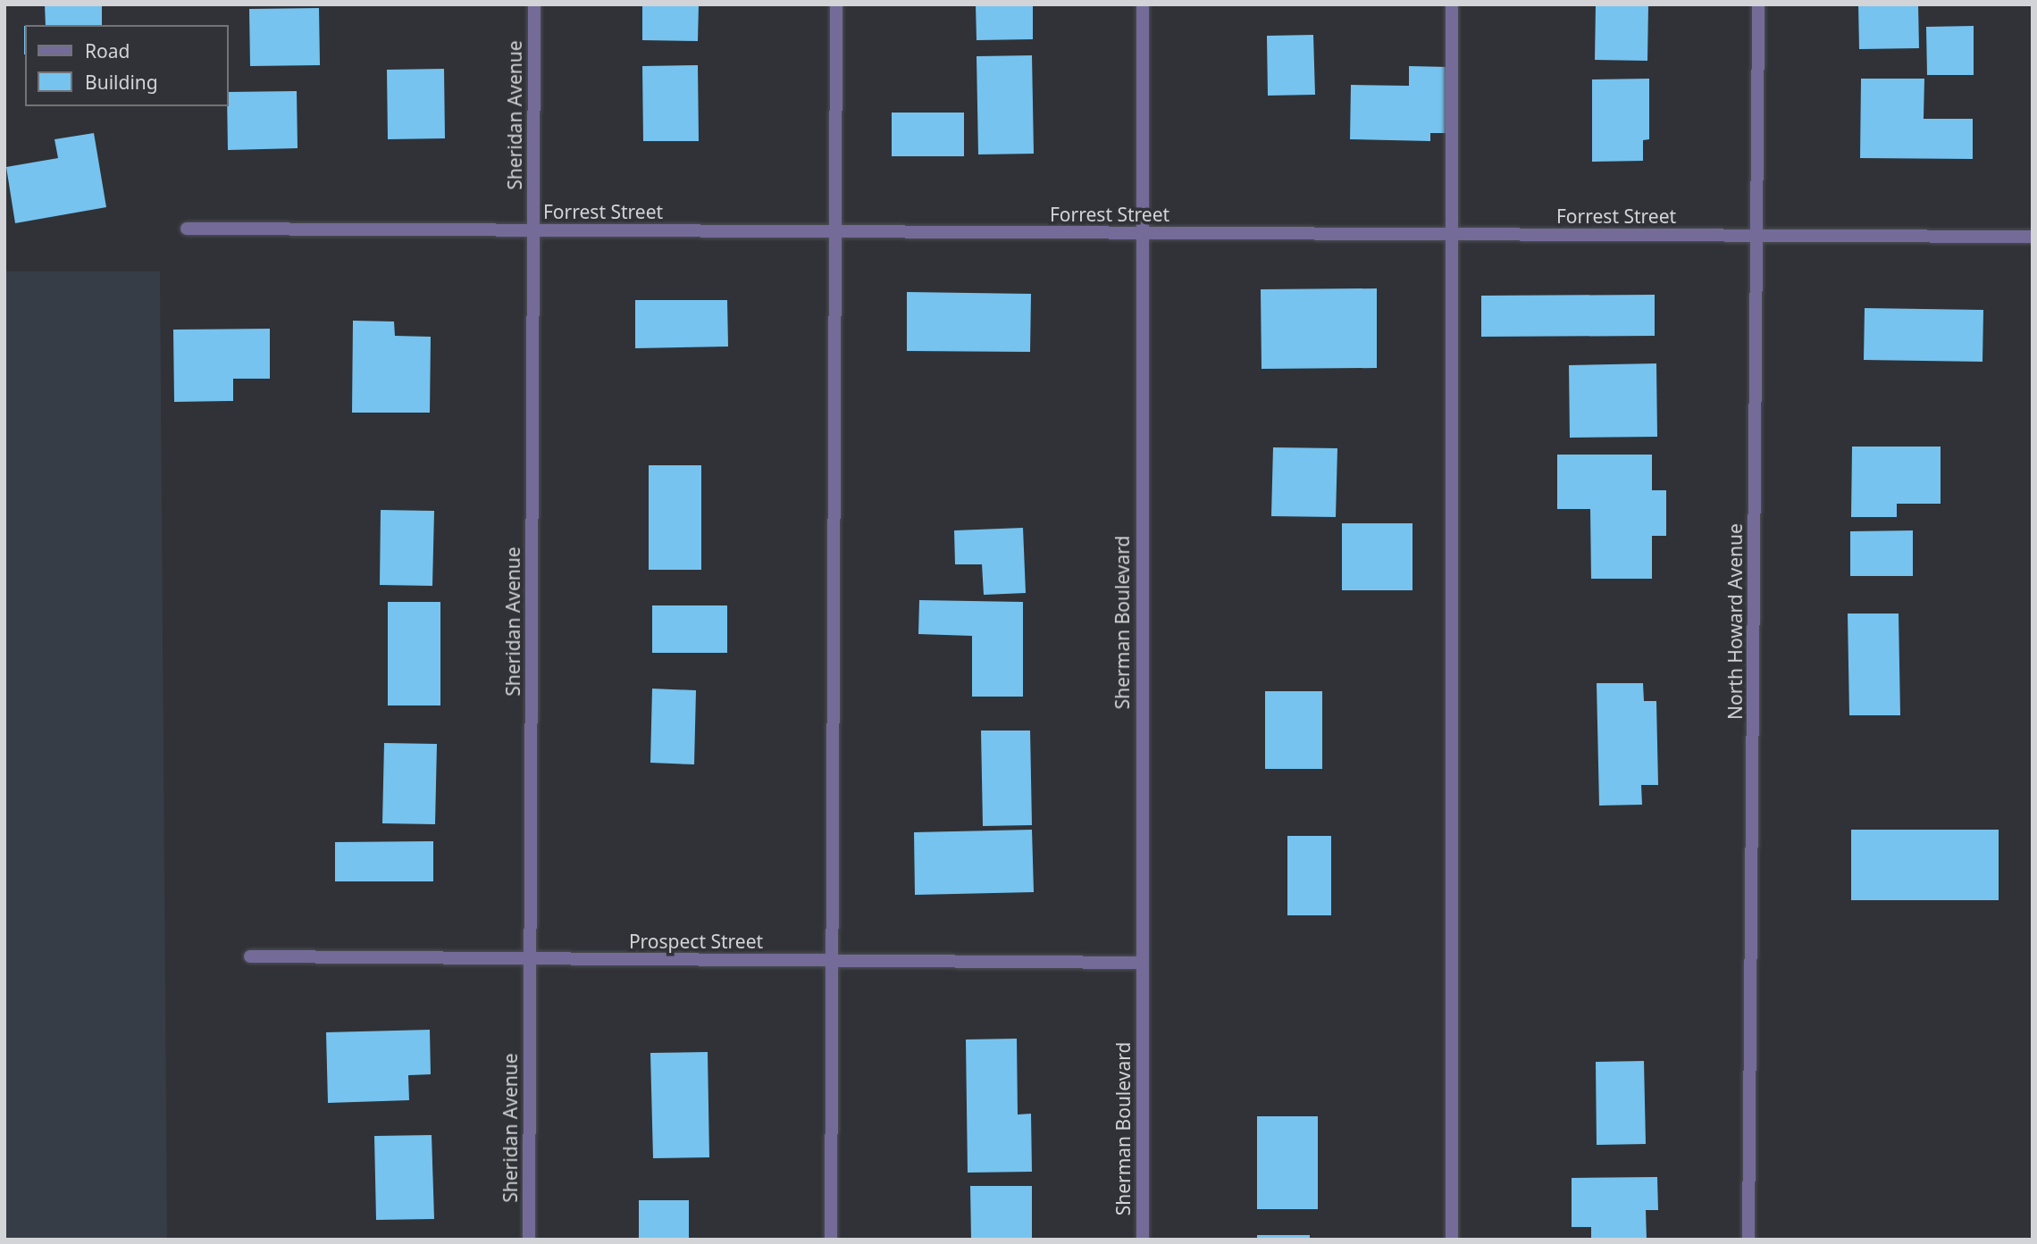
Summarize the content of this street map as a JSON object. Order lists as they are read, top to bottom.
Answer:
{
  "streets": {
    "street": [
      "Sheridan Avenue",
      "Forrest Street",
      "North Howard Avenue",
      "Sherman Boulevard",
      "Prospect Street"
    ]
  },
  "crossings": [
    ["Sheridan Avenue", "Forrest Street"],
    ["Sheridan Avenue", "Prospect Street"],
    ["Forrest Street", "North Howard Avenue"],
    ["Forrest Street", "Sherman Boulevard"],
    ["Sherman Boulevard", "Prospect Street"]
  ],
  "legend": ["Road", "Building"]
}
